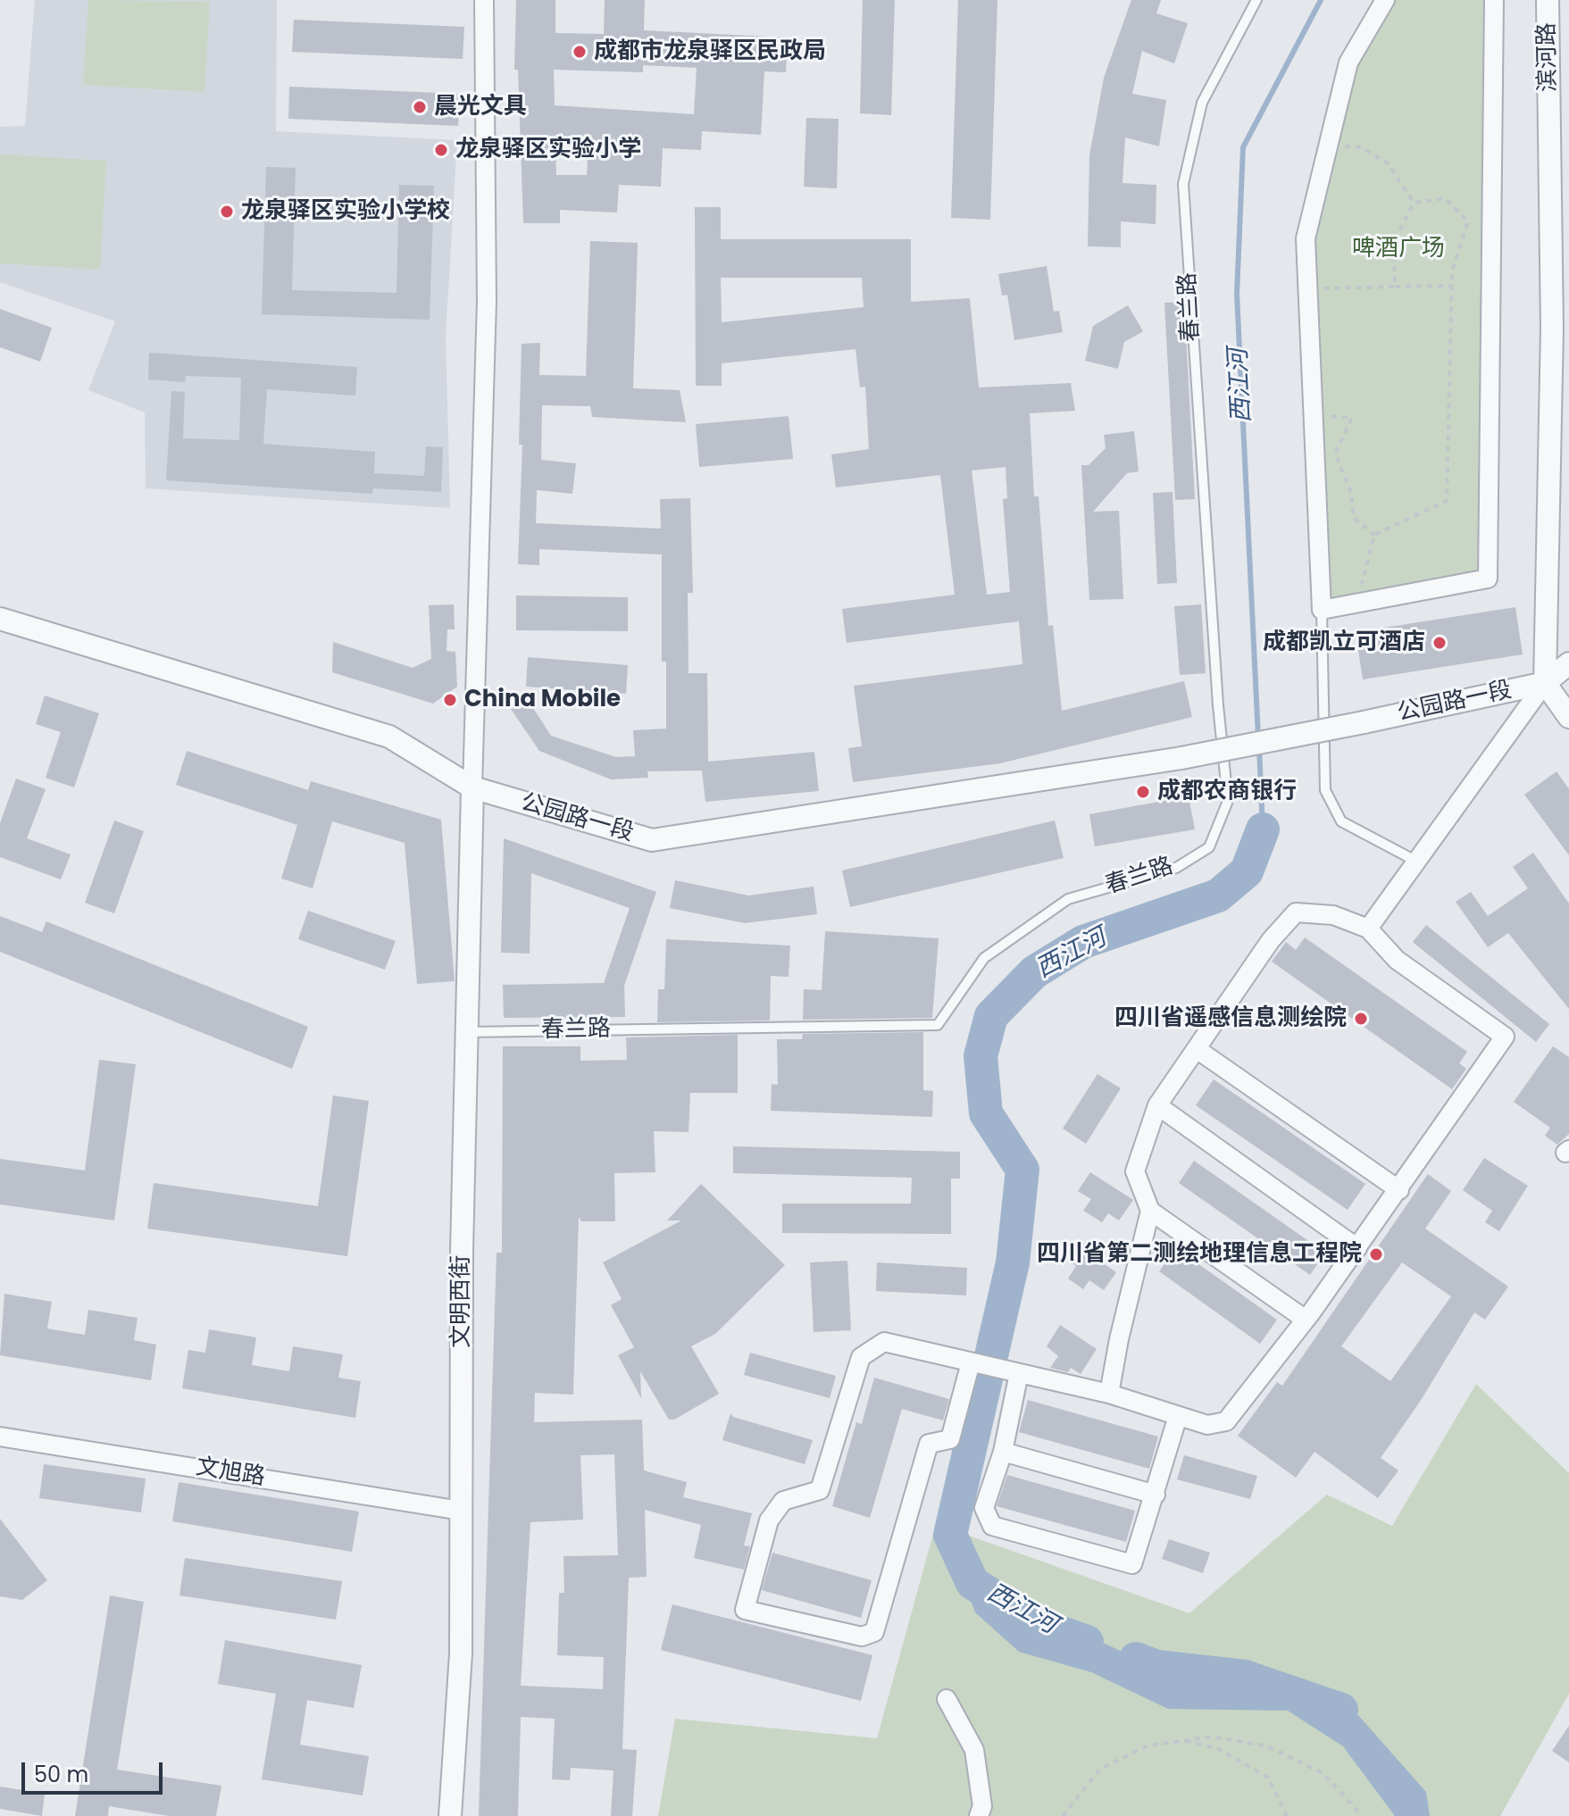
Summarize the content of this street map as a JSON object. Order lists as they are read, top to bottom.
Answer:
{
  "streets": {
    "street": [
      "滨河路",
      "公园路一段",
      "文明西街",
      "文旭路"
    ],
    "lane": ["春兰路"]
  },
  "crossings": [
    ["滨河路", "公园路一段"],
    ["春兰路", "文明西街"],
    ["公园路一段", "文明西街"],
    ["文明西街", "文旭路"]
  ],
  "water": ["西江河"],
  "parks": ["啤酒广场"],
  "places": [
    "成都市龙泉驿区民政局",
    "晨光文具",
    "龙泉驿区实验小学",
    "龙泉驿区实验小学校",
    "成都凯立可酒店",
    "China Mobile",
    "成都农商银行",
    "四川省遥感信息测绘院",
    "四川省第二测绘地理信息工程院"
  ],
  "scale_bar": "50 m"
}
